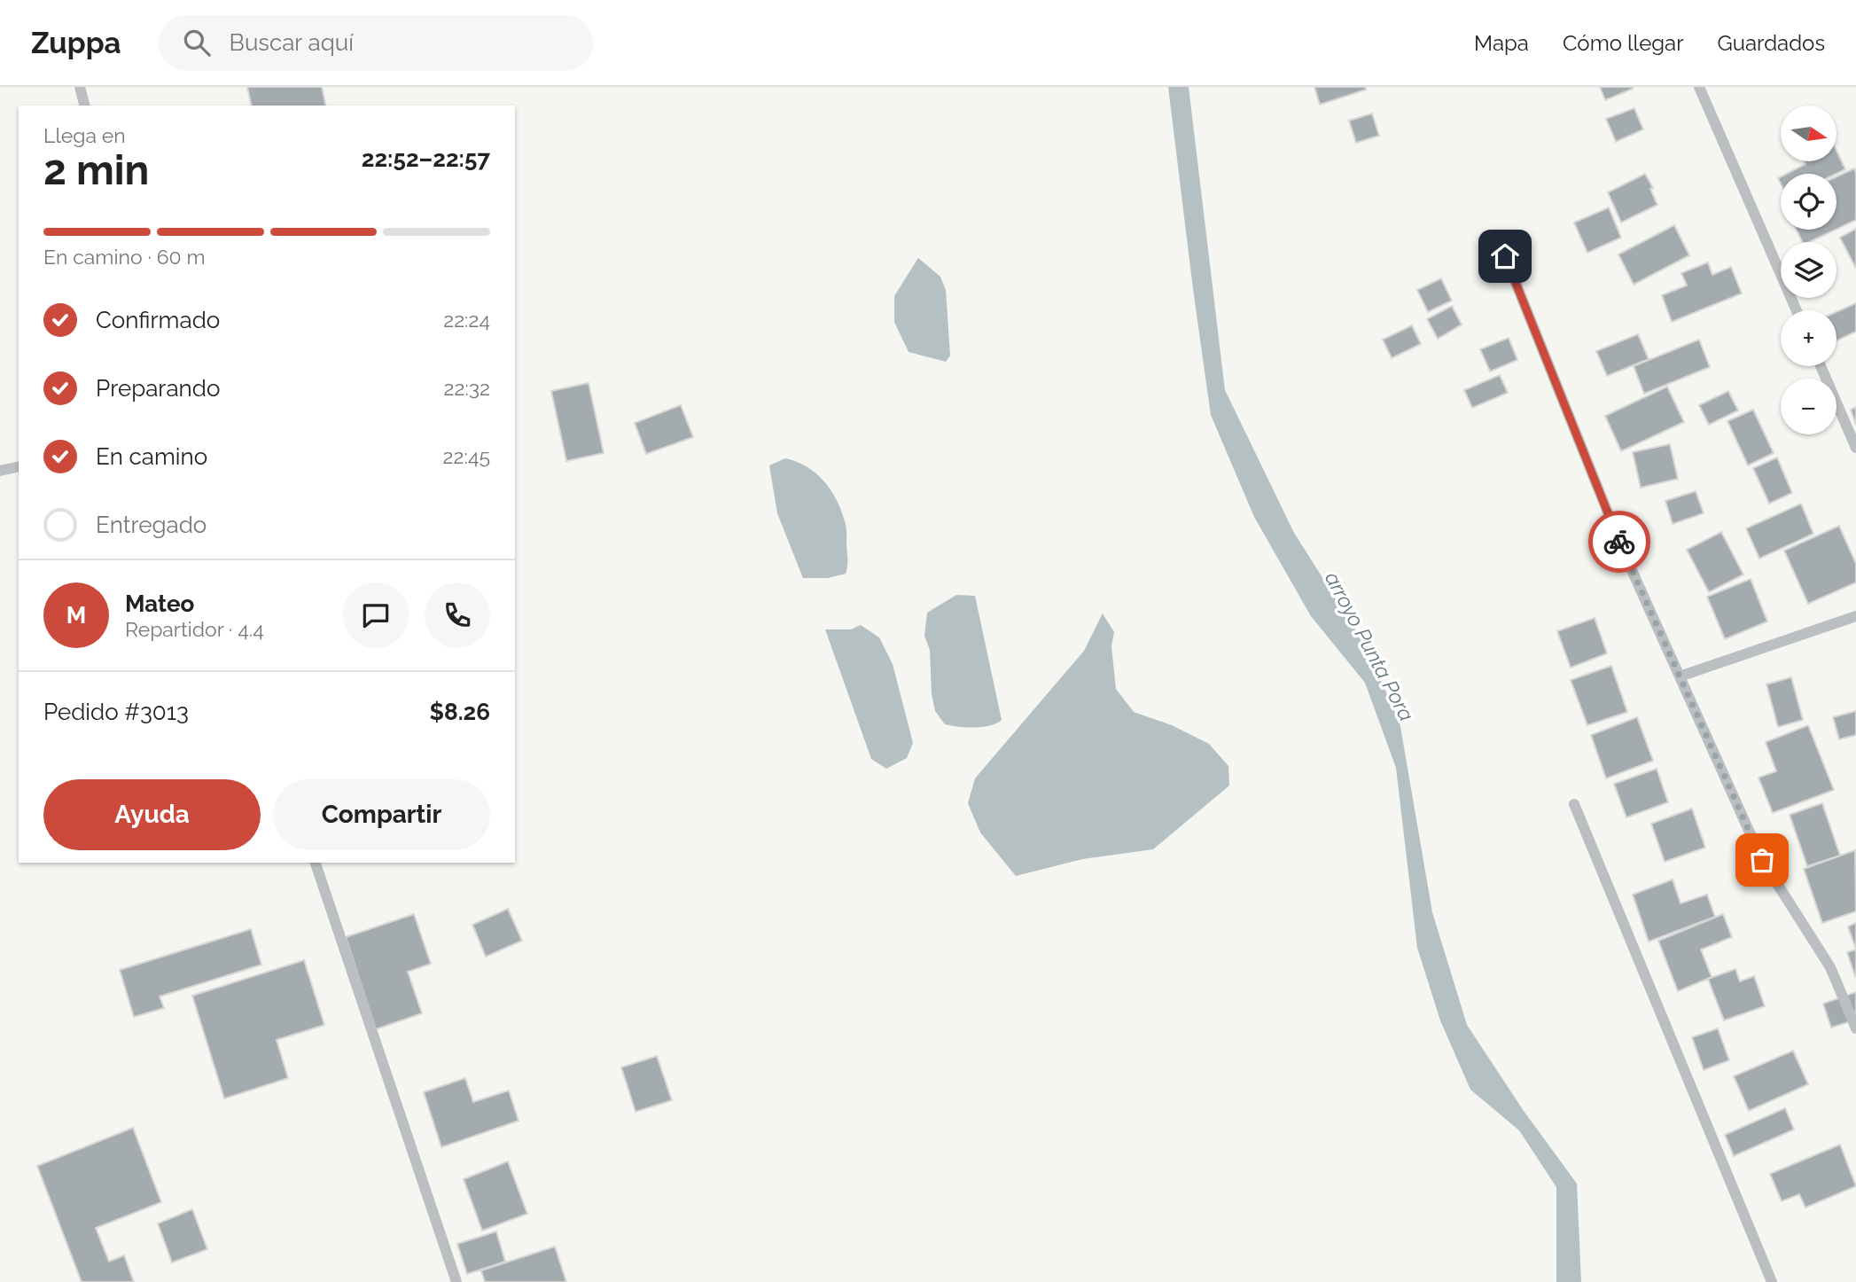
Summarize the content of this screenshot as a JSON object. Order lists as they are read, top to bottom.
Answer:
{
  "water": ["arroyo Punta Pora"],
  "north": "right",
  "page": {
    "header": "Zuppa",
    "search": "Buscar aquí",
    "nav": ["Mapa", "Cómo llegar", "Guardados"],
    "map_buttons": ["+", "−"],
    "heading": ["2 min", "Llega en", "22:52–22:57"],
    "panel": [
      "Mateo",
      "Repartidor · 4.4",
      "Pedido #3013",
      "$8.26"
    ],
    "bar": "En camino · 60 m",
    "list": [
      ["Confirmado", "22:24"],
      ["Preparando", "22:32"],
      ["En camino", "22:45"],
      "Entregado"
    ],
    "round": "M",
    "buttons": ["Ayuda", "Compartir"]
  }
}
